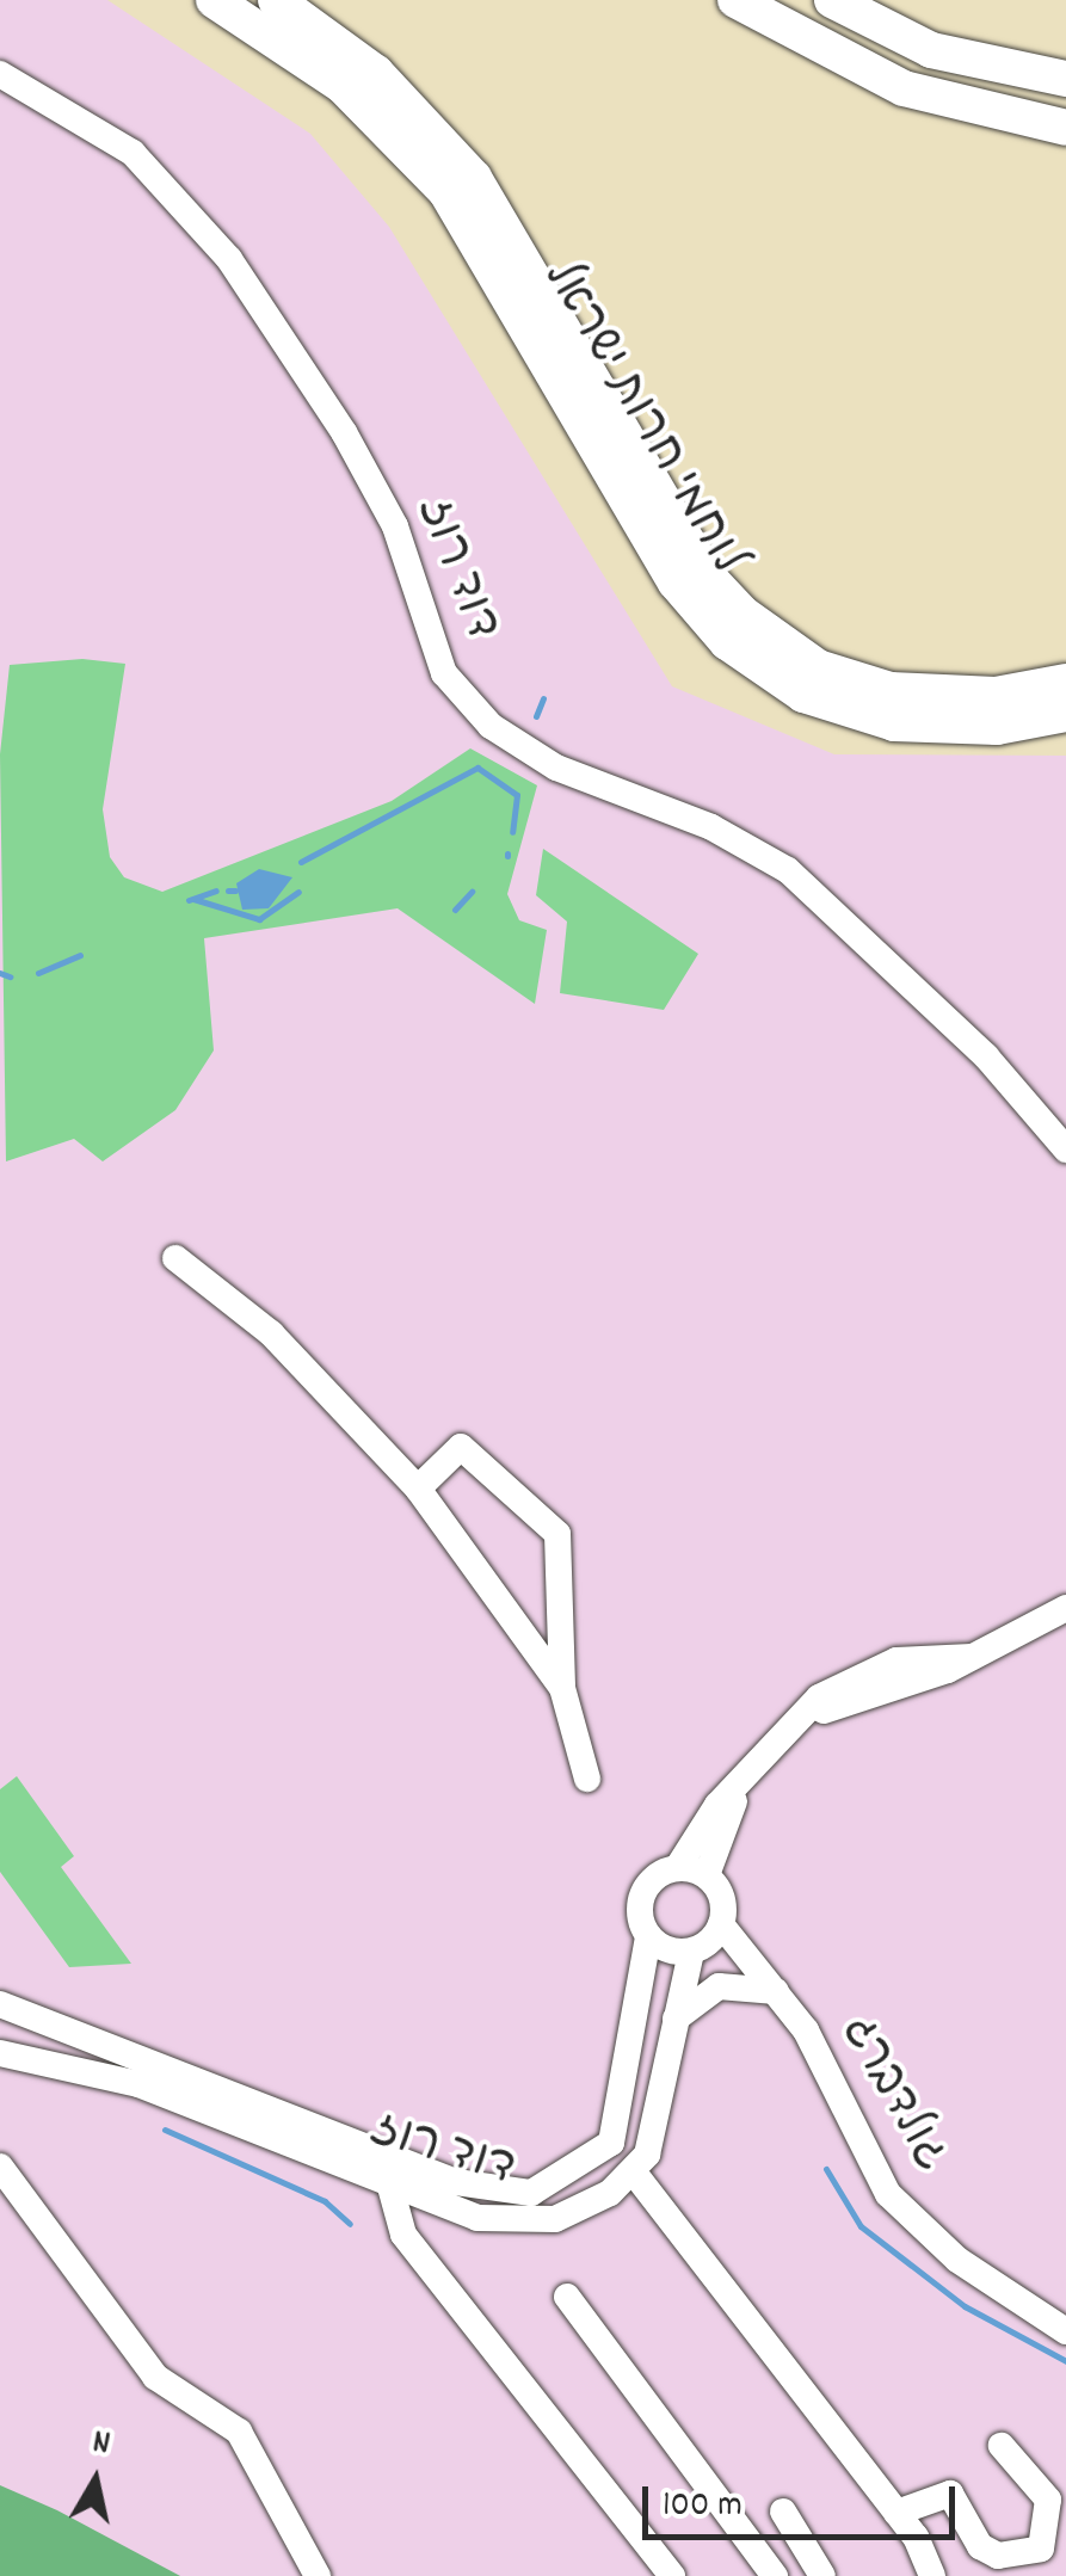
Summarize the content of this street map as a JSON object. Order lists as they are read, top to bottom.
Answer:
{
  "streets": {
    "main road": ["לוחמי חרות ישראל"],
    "street": ["דוד רוז", "גולדברג"]
  },
  "crossings": [
    ["דוד רוז", "גולדברג"]
  ],
  "scale_bar": "100 m",
  "north": "top"
}
